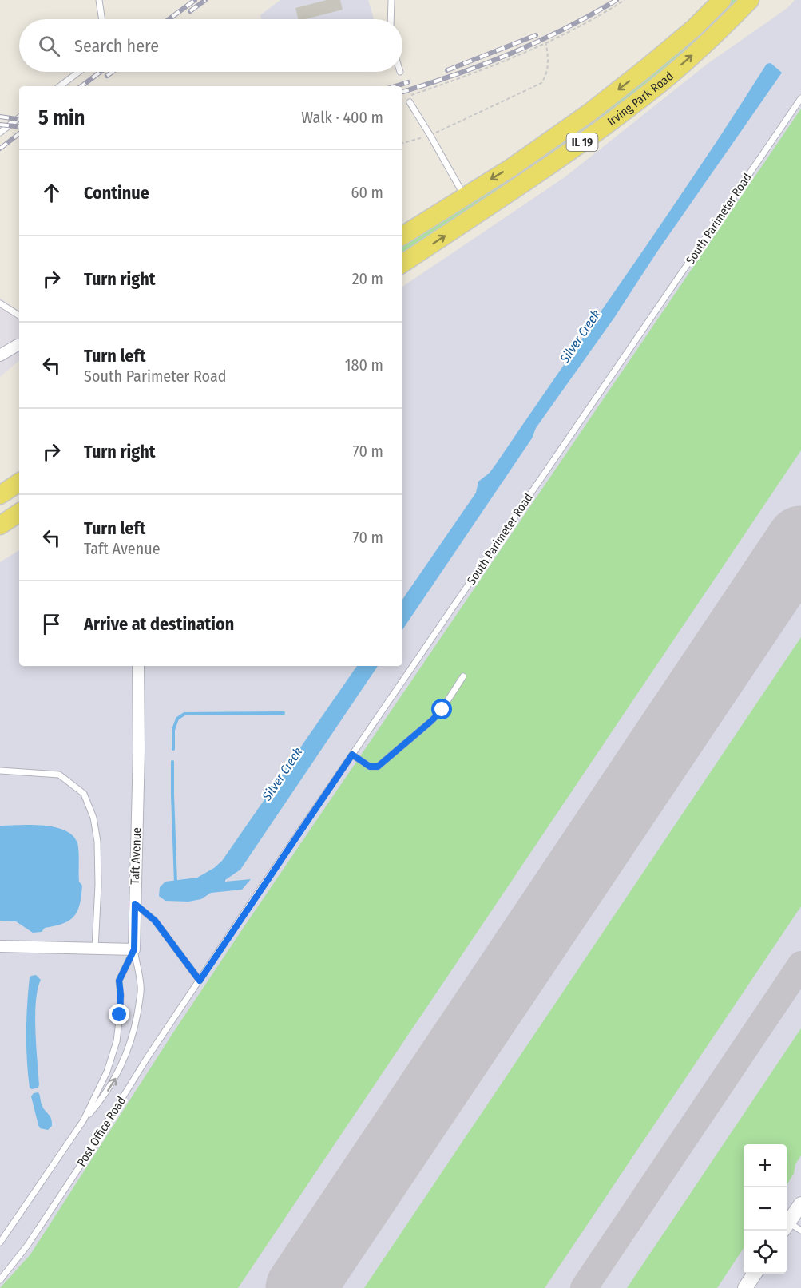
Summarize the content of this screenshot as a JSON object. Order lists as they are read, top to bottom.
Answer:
{
  "streets": {
    "main road": ["Irving Park Road", "IL 19"],
    "street": ["Taft Avenue"],
    "lane": ["South Parimeter Road", "Post Office Road"]
  },
  "crossings": [
    ["South Parimeter Road", "Post Office Road"]
  ],
  "water": ["Silver Creek"],
  "page": {
    "search": "Search here",
    "heading": ["5 min", "Walk · 400 m"],
    "list": [
      ["Continue", "60 m"],
      ["Turn right", "20 m"],
      ["Turn left", "South Parimeter Road", "180 m"],
      ["Turn right", "70 m"],
      ["Turn left", "Taft Avenue", "70 m"],
      "Arrive at destination"
    ],
    "map_buttons": ["+", "−"]
  }
}
